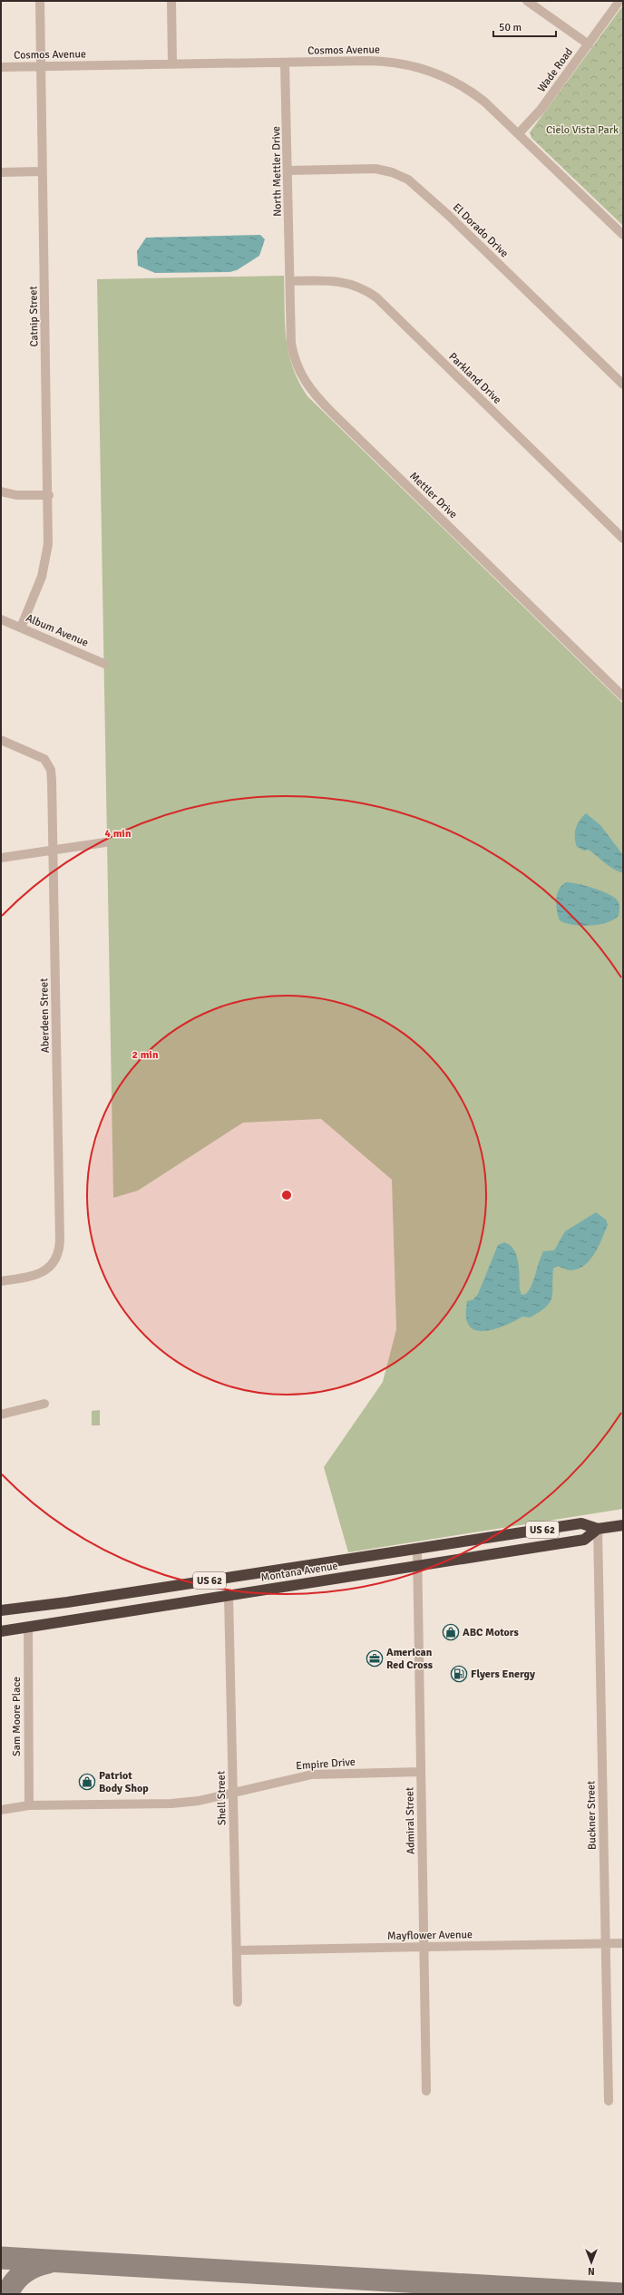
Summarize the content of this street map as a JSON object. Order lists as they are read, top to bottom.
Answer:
{
  "streets": {
    "highway": ["US 62", "Montana Avenue"],
    "street": [
      "Cosmos Avenue",
      "Wade Road",
      "North Mettler Drive",
      "El Dorado Drive",
      "Catnip Street",
      "Parkland Drive",
      "Mettler Drive",
      "Album Avenue",
      "Aberdeen Street",
      "Sam Moore Place",
      "Empire Drive",
      "Shell Street",
      "Buckner Street",
      "Admiral Street",
      "Mayflower Avenue"
    ]
  },
  "crossings": [
    ["Cosmos Avenue", "Wade Road"],
    ["Cosmos Avenue", "North Mettler Drive"],
    ["Cosmos Avenue", "Catnip Street"],
    ["North Mettler Drive", "El Dorado Drive"],
    ["North Mettler Drive", "Parkland Drive"],
    ["North Mettler Drive", "Mettler Drive"],
    ["Catnip Street", "Album Avenue"],
    ["Parkland Drive", "Mettler Drive"],
    ["Montana Avenue", "Sam Moore Place"],
    ["Montana Avenue", "Shell Street"],
    ["Montana Avenue", "Buckner Street"],
    ["Montana Avenue", "Admiral Street"],
    ["Sam Moore Place", "Empire Drive"],
    ["Empire Drive", "Shell Street"],
    ["Empire Drive", "Admiral Street"],
    ["Shell Street", "Mayflower Avenue"],
    ["Buckner Street", "Mayflower Avenue"],
    ["Admiral Street", "Mayflower Avenue"]
  ],
  "parks": ["Cielo Vista Park"],
  "places": {
    "shop": ["ABC Motors", "Patriot Body Shop"],
    "office": ["American Red Cross"],
    "fuel station": ["Flyers Energy"]
  },
  "scale_bar": "50 m",
  "north": "bottom",
  "rings": ["4 min", "2 min"]
}
